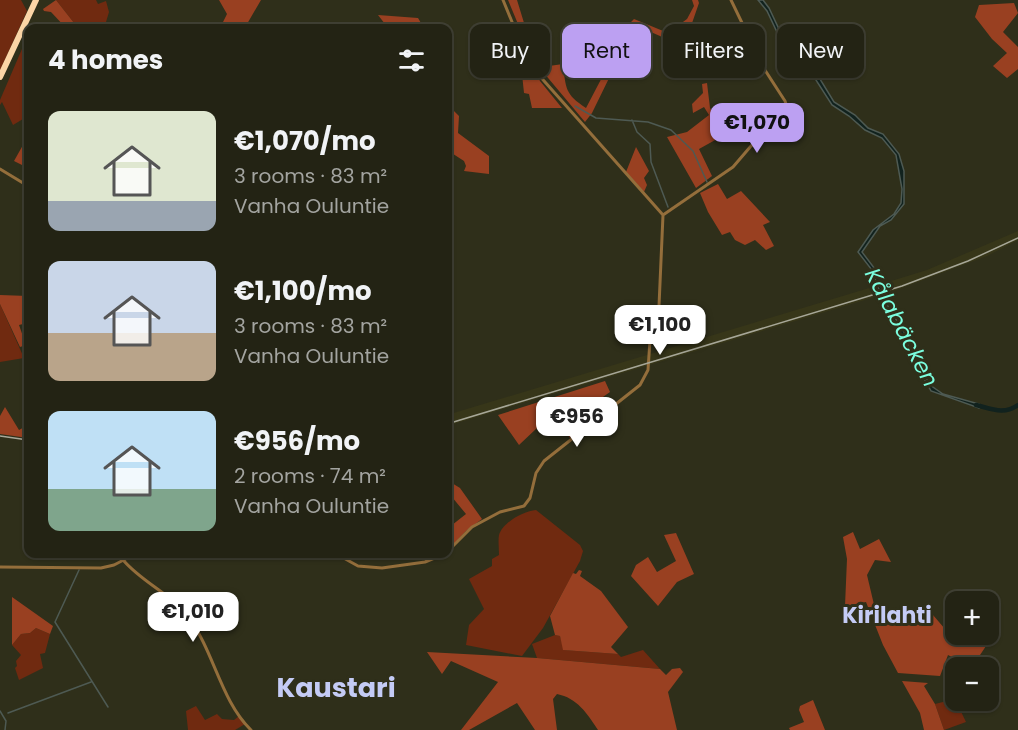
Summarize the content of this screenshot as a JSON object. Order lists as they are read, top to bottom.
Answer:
{
  "districts": ["Kirilahti", "Kaustari"],
  "water": ["Kålabäcken"],
  "page": {
    "chip": [
      "Buy",
      "Rent",
      "Filters",
      "New"
    ],
    "heading": "4 homes",
    "list": [
      {
        "name": "€1,070/mo",
        "note": "3 rooms · 83 m² · Vanha Ouluntie"
      },
      {
        "name": "€1,100/mo",
        "note": "3 rooms · 83 m² · Vanha Ouluntie"
      },
      {
        "name": "€956/mo",
        "note": "2 rooms · 74 m² · Vanha Ouluntie"
      }
    ],
    "price": [
      "€1,070",
      "€1,100",
      "€956",
      "€1,010"
    ],
    "map_buttons": ["+", "−"]
  }
}
